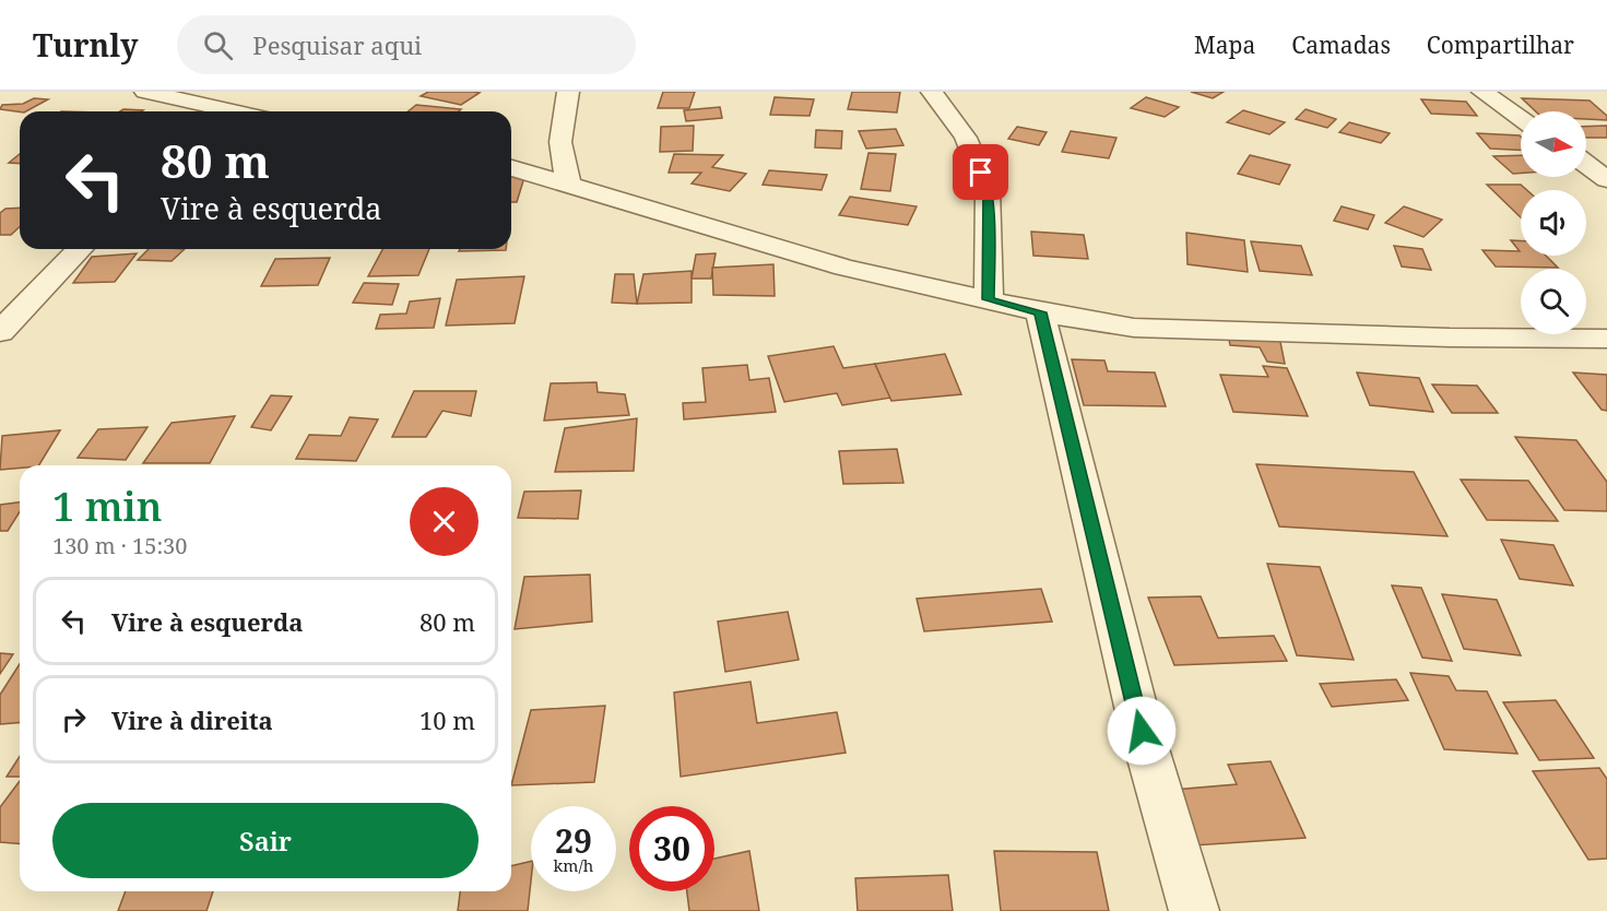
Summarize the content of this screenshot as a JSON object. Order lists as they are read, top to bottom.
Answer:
{
  "north": "right",
  "page": {
    "header": "Turnly",
    "search": "Pesquisar aqui",
    "nav": ["Mapa", "Camadas", "Compartilhar"],
    "turn": ["80 m", "Vire à esquerda"],
    "heading": ["1 min", "130 m · 15:30"],
    "list": [
      {
        "name": "Vire à esquerda",
        "value": "80 m"
      },
      {
        "name": "Vire à direita",
        "value": "10 m"
      }
    ],
    "buttons": "Sair",
    "speed": "29 km/h",
    "limit": "30"
  }
}
